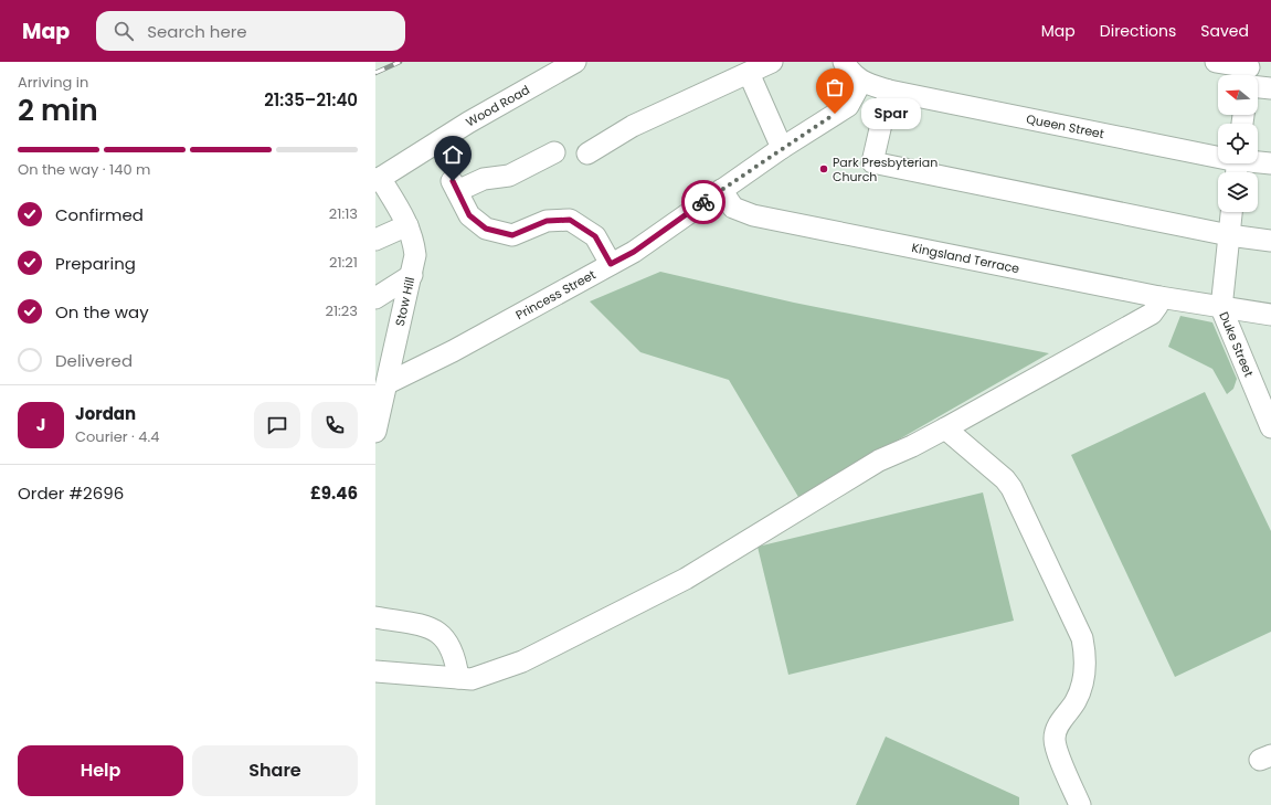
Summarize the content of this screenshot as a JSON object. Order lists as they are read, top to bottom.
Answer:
{
  "streets": {
    "street": [
      "Wood Road",
      "Queen Street",
      "Kingsland Terrace",
      "Princess Street",
      "Stow Hill",
      "Duke Street"
    ]
  },
  "crossings": [
    ["Wood Road", "Stow Hill"],
    ["Queen Street", "Princess Street"],
    ["Kingsland Terrace", "Princess Street"],
    ["Kingsland Terrace", "Duke Street"],
    ["Princess Street", "Stow Hill"]
  ],
  "places": ["Spar", "Park Presbyterian Church"],
  "north": "left",
  "page": {
    "header": "Map",
    "search": "Search here",
    "nav": ["Map", "Directions", "Saved"],
    "heading": ["2 min", "Arriving in", "21:35–21:40"],
    "panel": [
      "Jordan",
      "Courier · 4.4",
      "Order #2696",
      "£9.46"
    ],
    "bubble": "Spar",
    "bar": "On the way · 140 m",
    "list": [
      ["Confirmed", "21:13"],
      ["Preparing", "21:21"],
      ["On the way", "21:23"],
      "Delivered"
    ],
    "round": "J",
    "buttons": ["Help", "Share"]
  }
}
